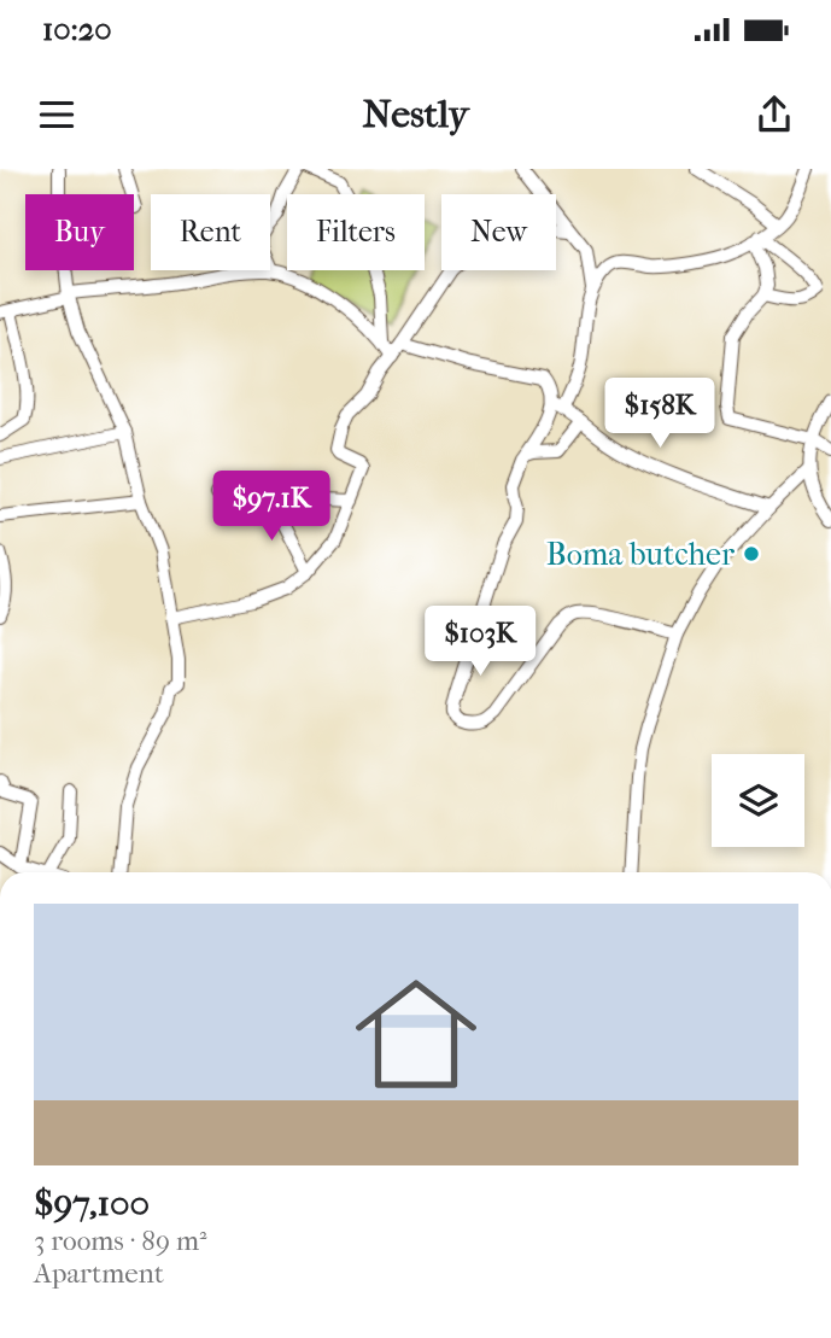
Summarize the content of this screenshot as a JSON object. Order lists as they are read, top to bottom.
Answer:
{
  "places": ["Boma butcher"],
  "page": {
    "status": "10:20",
    "header": "Nestly",
    "chip": [
      "Buy",
      "Rent",
      "Filters",
      "New"
    ],
    "price": ["$158K", "$97.1K", "$103K"],
    "list": [
      {
        "name": "$97,100",
        "note": "3 rooms · 89 m² · Apartment"
      }
    ]
  }
}
